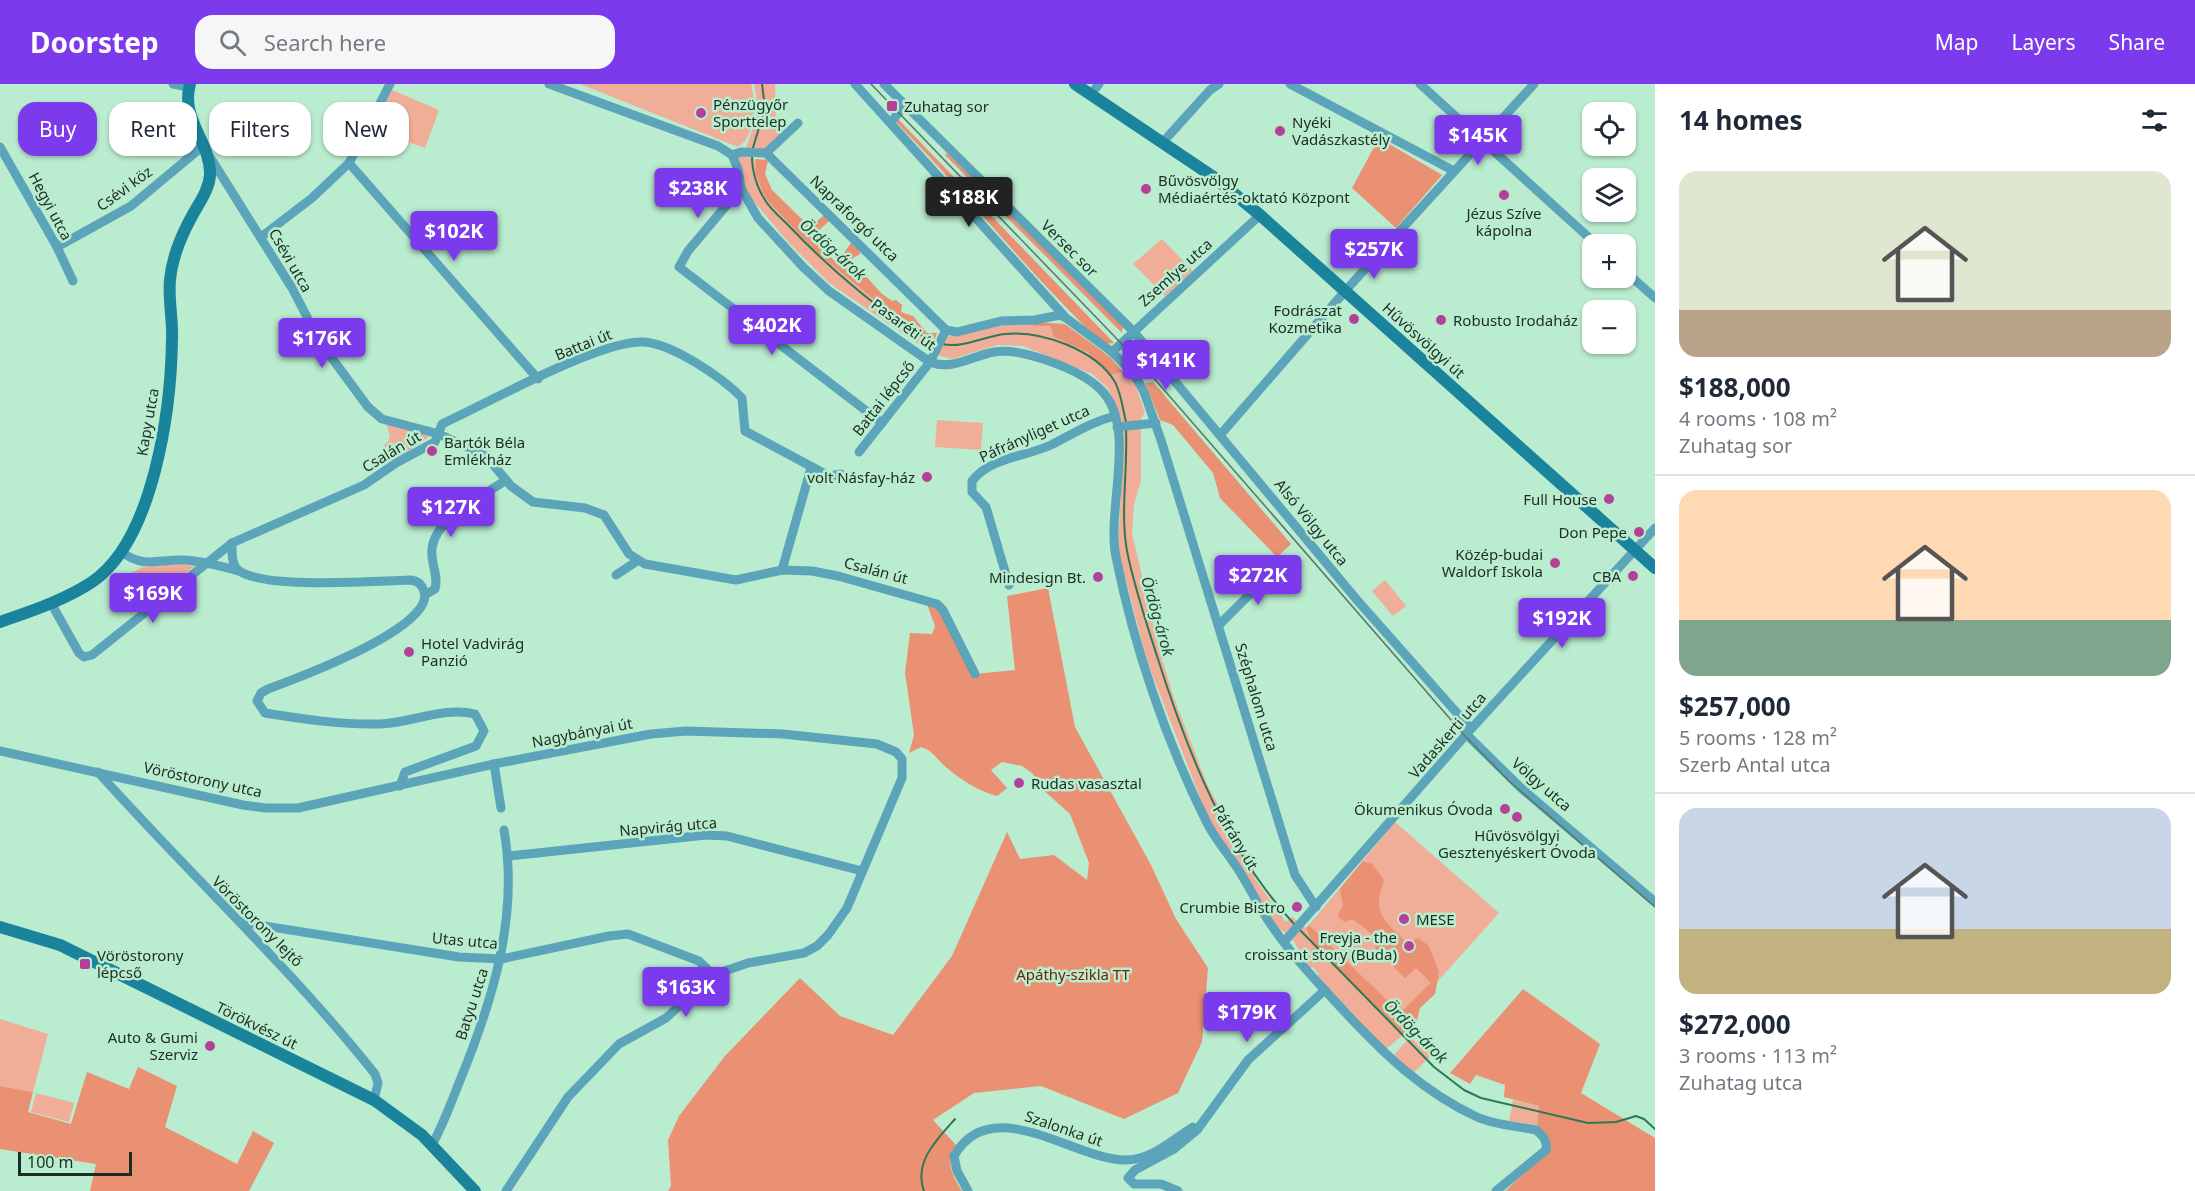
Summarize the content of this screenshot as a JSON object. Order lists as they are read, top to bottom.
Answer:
{
  "streets": {
    "street": [
      "Csévi köz",
      "Hegyi utca",
      "Napraforgó utca",
      "Versec sor",
      "Csévi utca",
      "Zsemlye utca",
      "Pasaréti út",
      "Hűvösvölgyi út",
      "Battai út",
      "Battai lépcső",
      "Kapy utca",
      "Páfrányliget utca",
      "Csalán út",
      "Alsó Völgy utca",
      "Széphalom utca",
      "Nagybányai út",
      "Vadaskerti utca",
      "Vöröstorony utca",
      "Völgy utca",
      "Napvirág utca",
      "Páfrány út",
      "Vöröstorony lejtő",
      "Utas utca",
      "Batyu utca",
      "Törökvész út",
      "Szalonka út"
    ]
  },
  "crossings": [
    ["Csévi köz", "Hegyi utca"],
    ["Csévi köz", "Csévi utca"],
    ["Napraforgó utca", "Battai lépcső"],
    ["Versec sor", "Zsemlye utca"],
    ["Versec sor", "Alsó Völgy utca"],
    ["Csévi utca", "Battai út"],
    ["Csévi utca", "Kapy utca"],
    ["Csévi utca", "Csalán út"],
    ["Zsemlye utca", "Hűvösvölgyi út"],
    ["Zsemlye utca", "Alsó Völgy utca"],
    ["Pasaréti út", "Battai lépcső"],
    ["Pasaréti út", "Páfrányliget utca"],
    ["Pasaréti út", "Páfrány út"],
    ["Hűvösvölgyi út", "Vadaskerti utca"],
    ["Battai út", "Csalán út"],
    ["Kapy utca", "Csalán út"],
    ["Alsó Völgy utca", "Vadaskerti utca"],
    ["Alsó Völgy utca", "Völgy utca"],
    ["Széphalom utca", "Vadaskerti utca"],
    ["Nagybányai út", "Vöröstorony utca"],
    ["Nagybányai út", "Napvirág utca"],
    ["Nagybányai út", "Utas utca"],
    ["Vadaskerti utca", "Völgy utca"],
    ["Vadaskerti utca", "Páfrány út"],
    ["Vöröstorony utca", "Vöröstorony lejtő"],
    ["Napvirág utca", "Batyu utca"],
    ["Páfrány út", "Szalonka út"],
    ["Vöröstorony lejtő", "Utas utca"],
    ["Vöröstorony lejtő", "Törökvész út"],
    ["Utas utca", "Batyu utca"],
    ["Batyu utca", "Törökvész út"]
  ],
  "water": ["Ördög-árok"],
  "parks": ["Apáthy-szikla TT"],
  "places": {
    "transit": ["Zuhatag sor", "Vöröstorony lépcső"],
    "other": [
      "Pénzügyőr Sporttelep",
      "Nyéki Vadászkastély",
      "Bűvösvölgy Médiaértés-oktató Központ",
      "Jézus Szíve kápolna",
      "Fodrászat Kozmetika",
      "Robusto Irodaház",
      "Bartók Béla Emlékház",
      "volt Násfay-ház",
      "Full House",
      "Don Pepe",
      "Közép-budai Waldorf Iskola",
      "CBA",
      "Mindesign Bt.",
      "Hotel Vadvirág Panzió",
      "Rudas vasasztal",
      "Ökumenikus Óvoda",
      "Hűvösvölgyi Gesztenyéskert Óvoda",
      "Crumbie Bistro",
      "MESE",
      "Freyja - the croissant story (Buda)",
      "Auto & Gumi Szerviz"
    ]
  },
  "scale_bar": "100 m",
  "page": {
    "header": "Doorstep",
    "search": "Search here",
    "nav": ["Map", "Layers", "Share"],
    "heading": "14 homes",
    "map_buttons": ["+", "−"],
    "chip": [
      "Buy",
      "Rent",
      "Filters",
      "New"
    ],
    "price": [
      "$145K",
      "$238K",
      "$188K",
      "$102K",
      "$257K",
      "$402K",
      "$176K",
      "$141K",
      "$127K",
      "$272K",
      "$169K",
      "$192K",
      "$163K",
      "$179K"
    ],
    "list": [
      {
        "name": "$188,000",
        "note": "4 rooms · 108 m² · Zuhatag sor"
      },
      {
        "name": "$257,000",
        "note": "5 rooms · 128 m² · Szerb Antal utca"
      },
      {
        "name": "$272,000",
        "note": "3 rooms · 113 m² · Zuhatag utca"
      }
    ],
    "scale": "100 m"
  }
}
